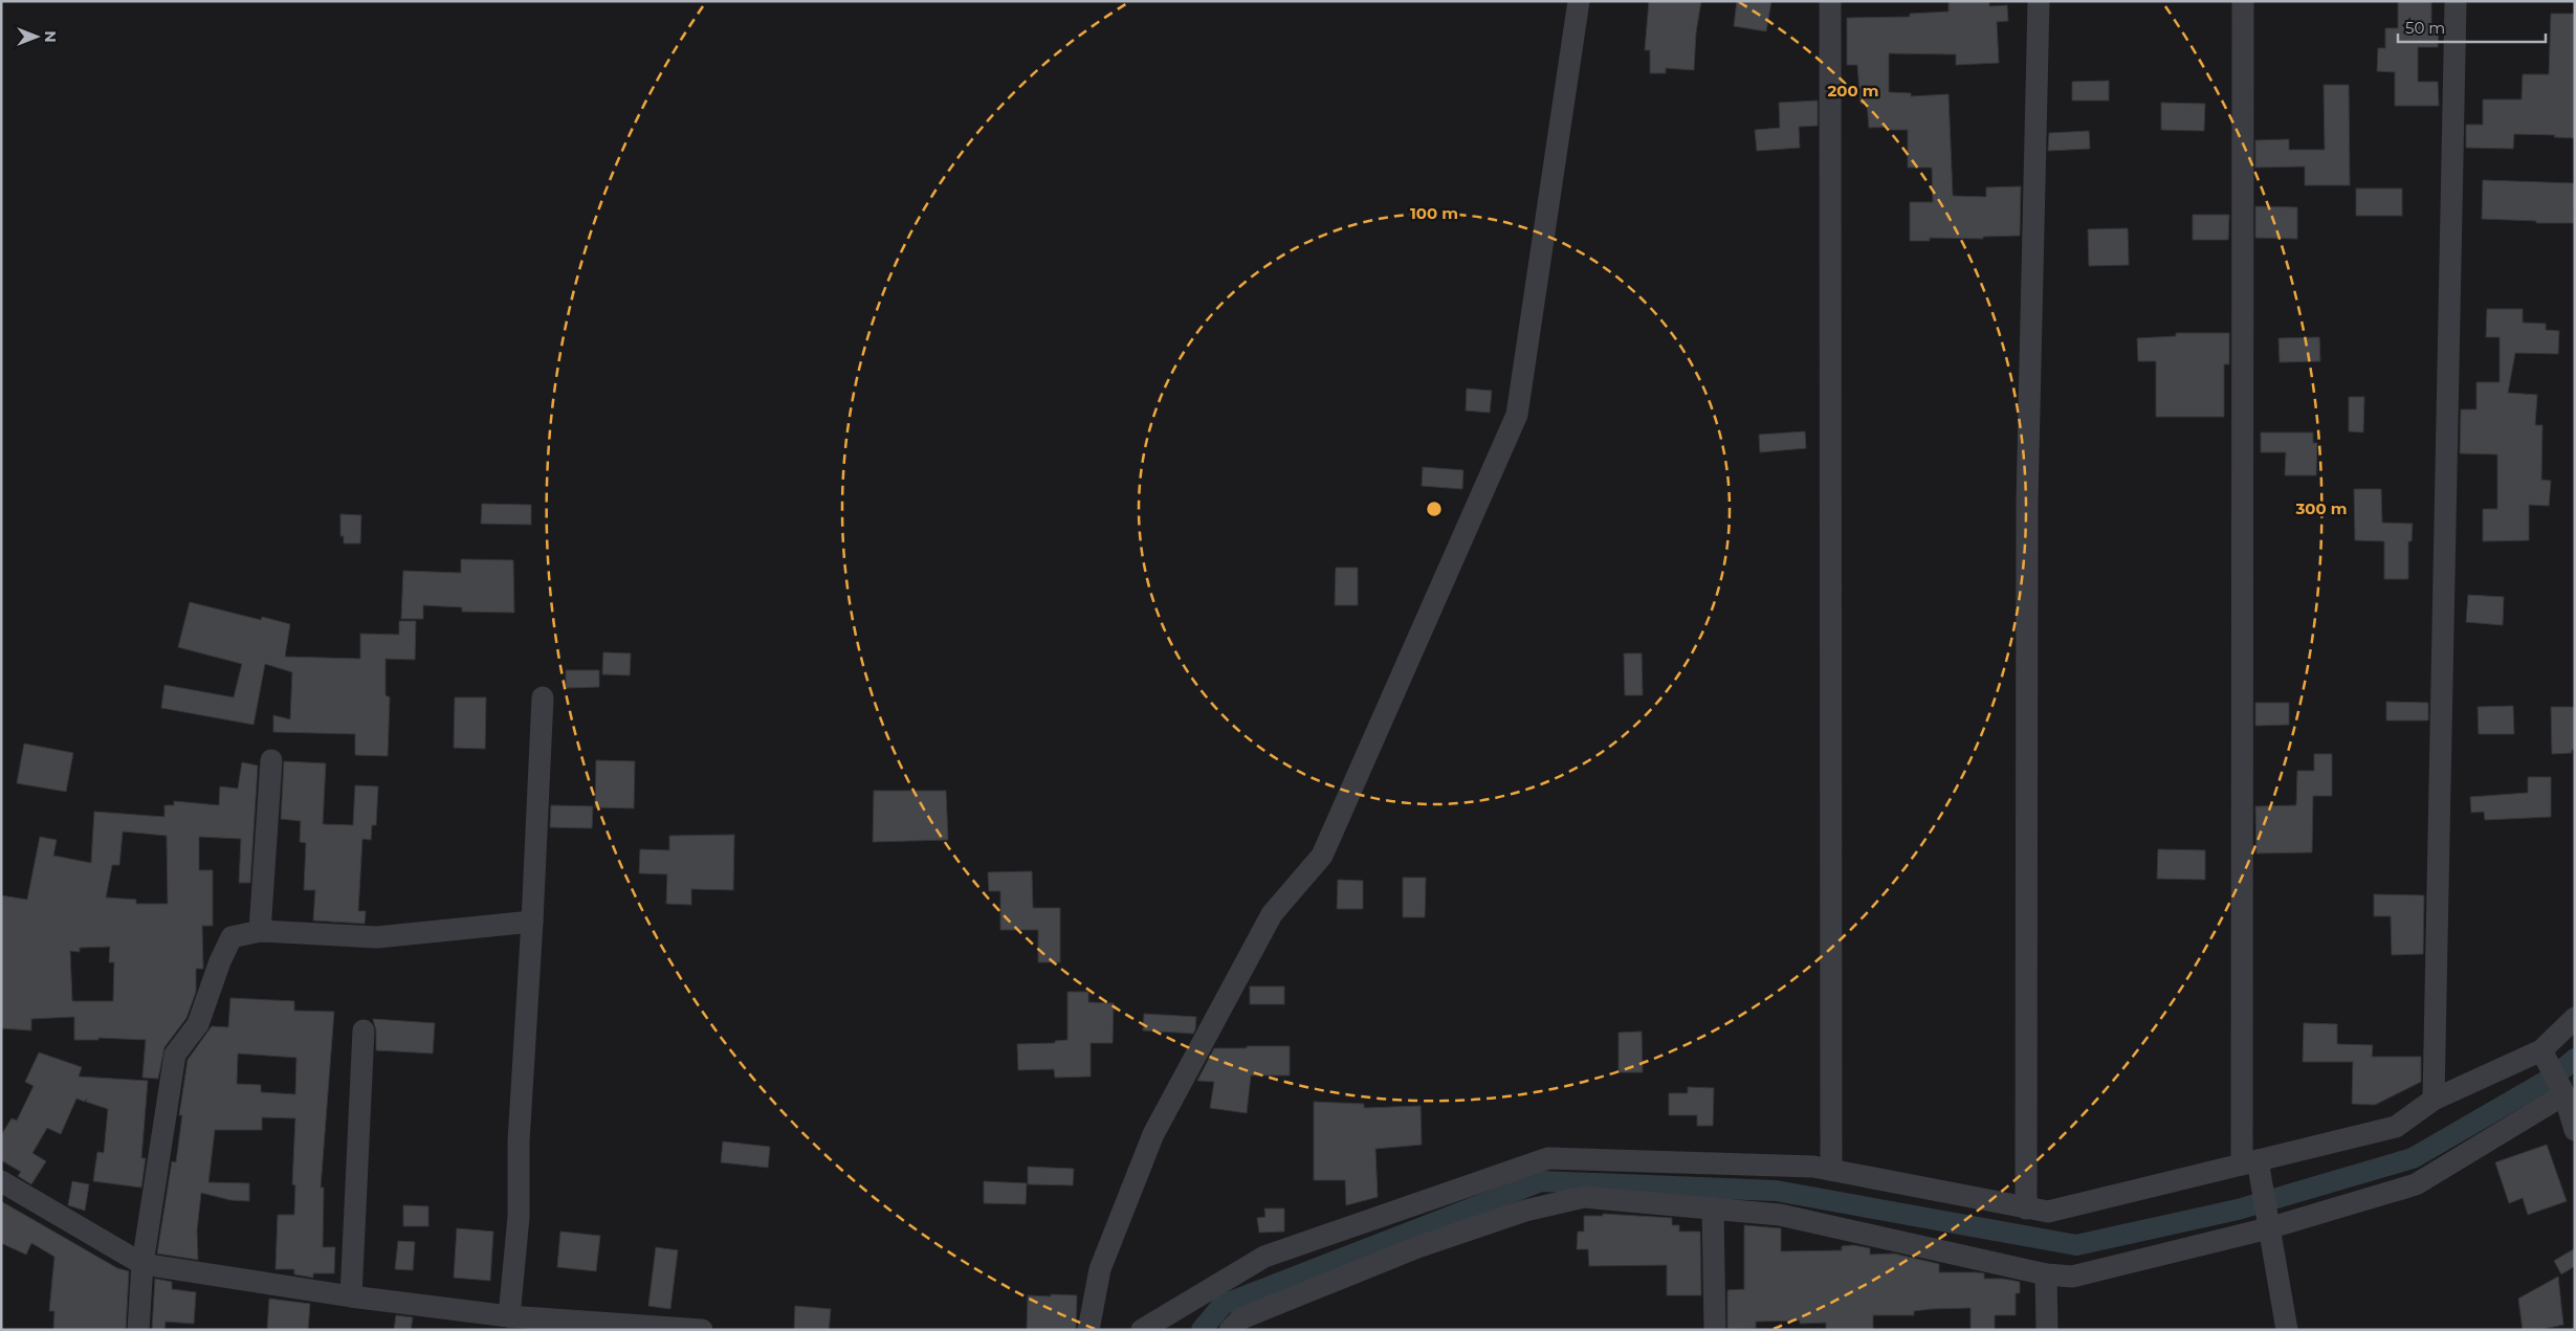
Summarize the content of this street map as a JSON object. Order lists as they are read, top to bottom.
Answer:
{
  "scale_bar": "50 m",
  "north": "right",
  "rings": ["200 m", "100 m", "300 m"]
}
